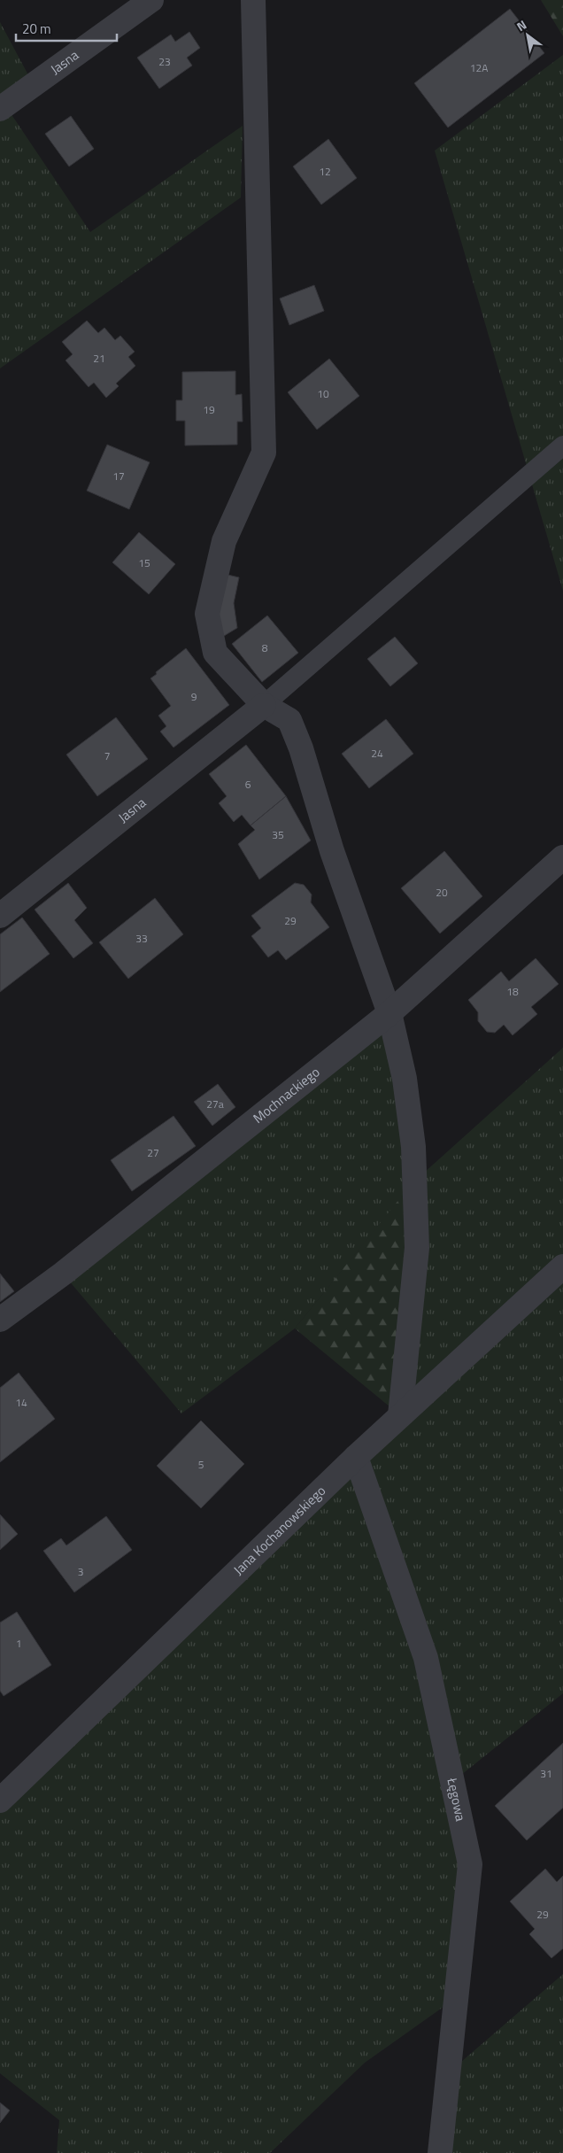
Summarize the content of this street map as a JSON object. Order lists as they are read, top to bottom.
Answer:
{
  "streets": {
    "street": [
      "Jasna",
      "Mochnackiego",
      "Jana Kochanowskiego",
      "Łęgowa"
    ]
  },
  "crossings": [
    ["Jana Kochanowskiego", "Łęgowa"]
  ],
  "house_numbers": [
    "23",
    "12A",
    "12",
    "21",
    "10",
    "19",
    "17",
    "15",
    "8",
    "9",
    "24",
    "7",
    "6",
    "35",
    "20",
    "29",
    "33",
    "18",
    "27a",
    "27",
    "14",
    "5",
    "3",
    "1",
    "31",
    "29"
  ],
  "scale_bar": "20 m",
  "north": "top left"
}
